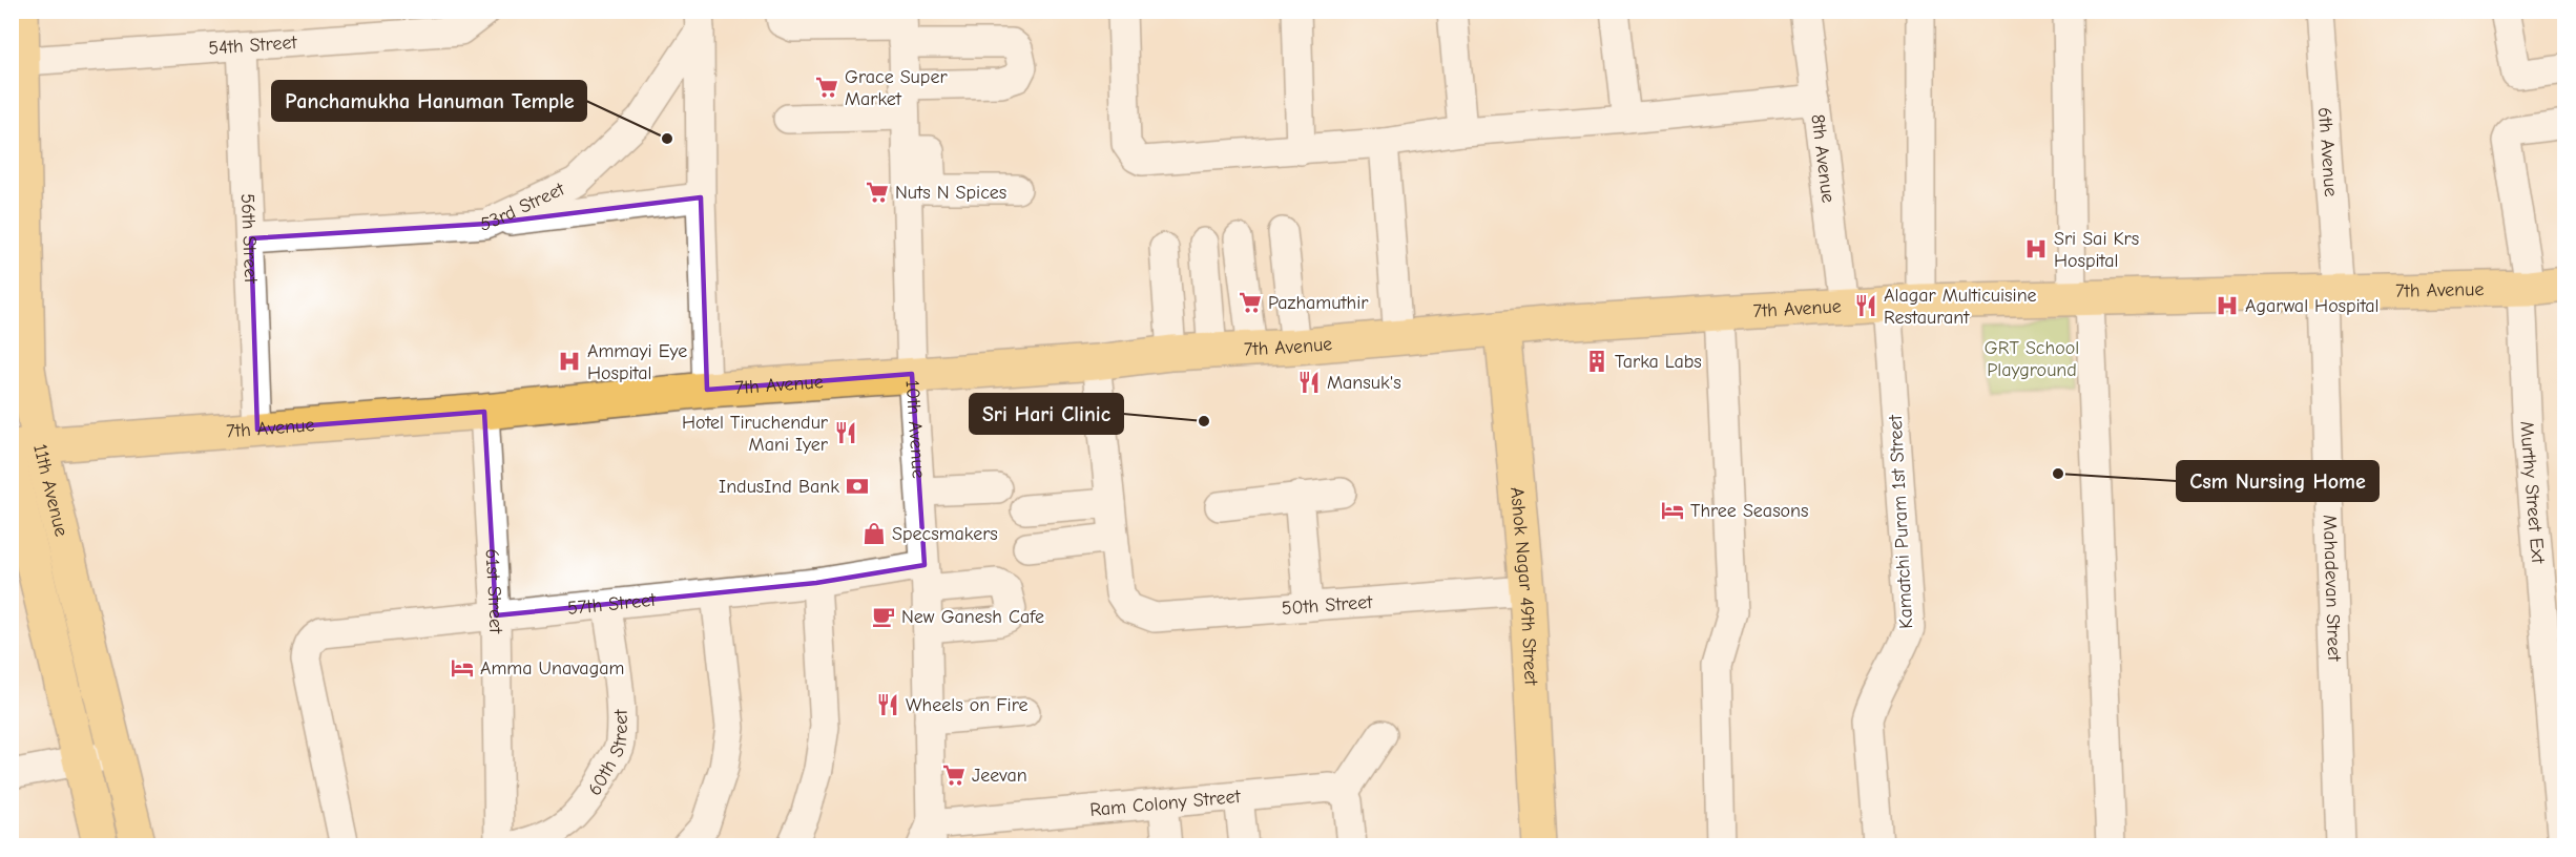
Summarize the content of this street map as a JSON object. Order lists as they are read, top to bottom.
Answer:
{
  "streets": {
    "main road": ["7th Avenue", "11th Avenue", "Ashok Nagar 49th Street"],
    "street": [
      "54th Street",
      "6th Avenue",
      "8th Avenue",
      "53rd Street",
      "56th Street",
      "10th Avenue",
      "Murthy Street Ext",
      "Kamatchi Puram 1st Street",
      "Mahadevan Street",
      "61st Street",
      "50th Street",
      "57th Street",
      "60th Street",
      "Ram Colony Street"
    ]
  },
  "crossings": [
    ["54th Street", "56th Street"],
    ["54th Street", "11th Avenue"],
    ["6th Avenue", "7th Avenue"],
    ["6th Avenue", "Mahadevan Street"],
    ["8th Avenue", "7th Avenue"],
    ["53rd Street", "56th Street"],
    ["56th Street", "7th Avenue"],
    ["7th Avenue", "10th Avenue"],
    ["7th Avenue", "11th Avenue"],
    ["7th Avenue", "Murthy Street Ext"],
    ["7th Avenue", "Kamatchi Puram 1st Street"],
    ["7th Avenue", "Ashok Nagar 49th Street"],
    ["7th Avenue", "Mahadevan Street"],
    ["7th Avenue", "61st Street"],
    ["10th Avenue", "57th Street"],
    ["10th Avenue", "Ram Colony Street"],
    ["Ashok Nagar 49th Street", "50th Street"],
    ["61st Street", "57th Street"],
    ["57th Street", "60th Street"]
  ],
  "parks": ["GRT School Playground"],
  "places": {
    "supermarket": [
      "Grace Super Market",
      "Nuts N Spices",
      "Pazhamuthir",
      "Jeevan"
    ],
    "other": ["Panchamukha Hanuman Temple", "Sri Hari Clinic", "Csm Nursing Home"],
    "hospital": ["Sri Sai Krs Hospital", "Agarwal Hospital", "Ammayi Eye Hospital"],
    "restaurant": [
      "Alagar Multicuisine Restaurant",
      "Mansuk's",
      "Hotel Tiruchendur Mani Iyer",
      "Wheels on Fire"
    ],
    "building": ["Tarka Labs"],
    "bank": ["IndusInd Bank"],
    "hotel": ["Three Seasons", "Amma Unavagam"],
    "shop": ["Specsmakers"],
    "cafe": ["New Ganesh Cafe"]
  }
}
